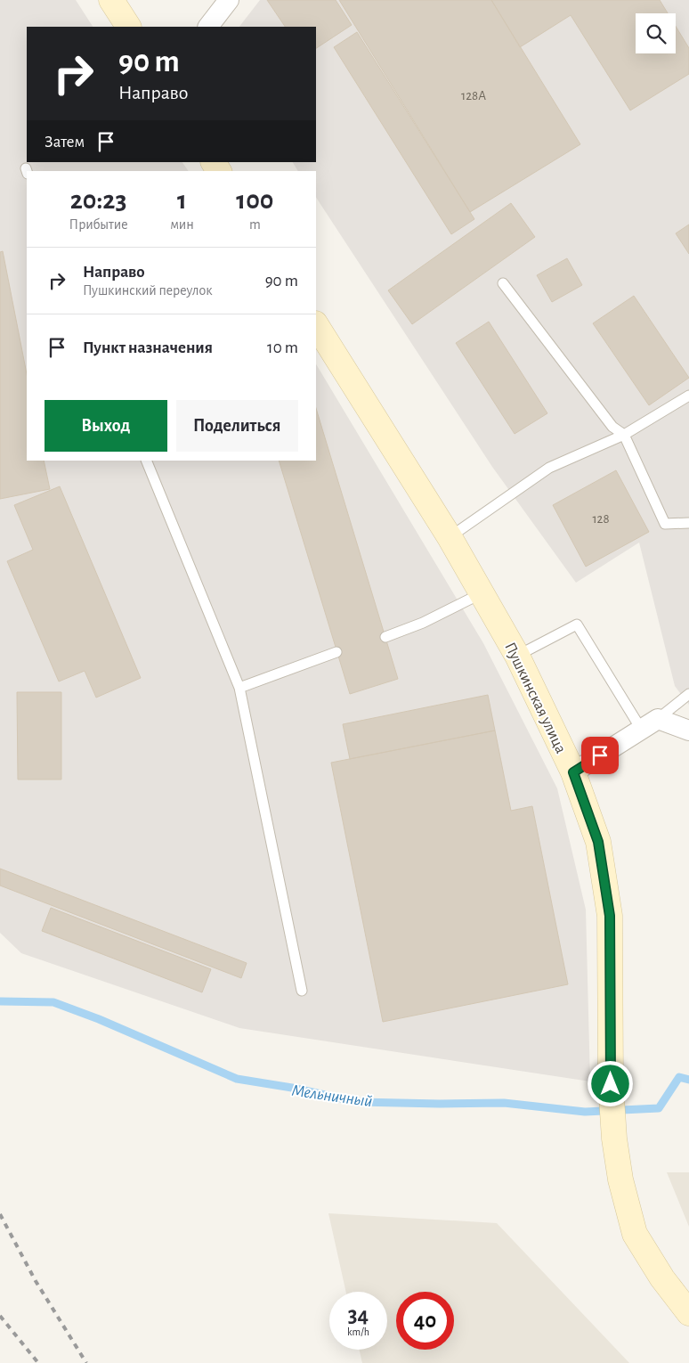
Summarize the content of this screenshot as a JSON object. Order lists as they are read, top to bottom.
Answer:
{
  "streets": {
    "street": ["Пушкинская улица"]
  },
  "water": ["Мельничный"],
  "house_numbers": ["128А", "128"],
  "page": {
    "turn": ["90 m", "Направо"],
    "then": "Затем",
    "eta": [
      "20:23",
      "Прибытие",
      "1",
      "мин",
      "100",
      "m"
    ],
    "list": [
      {
        "name": "Направо",
        "note": "Пушкинский переулок",
        "value": "90 m"
      },
      {
        "name": "Пункт назначения",
        "value": "10 m"
      }
    ],
    "buttons": ["Выход", "Поделиться"],
    "speed": "34 km/h",
    "limit": "40"
  }
}
